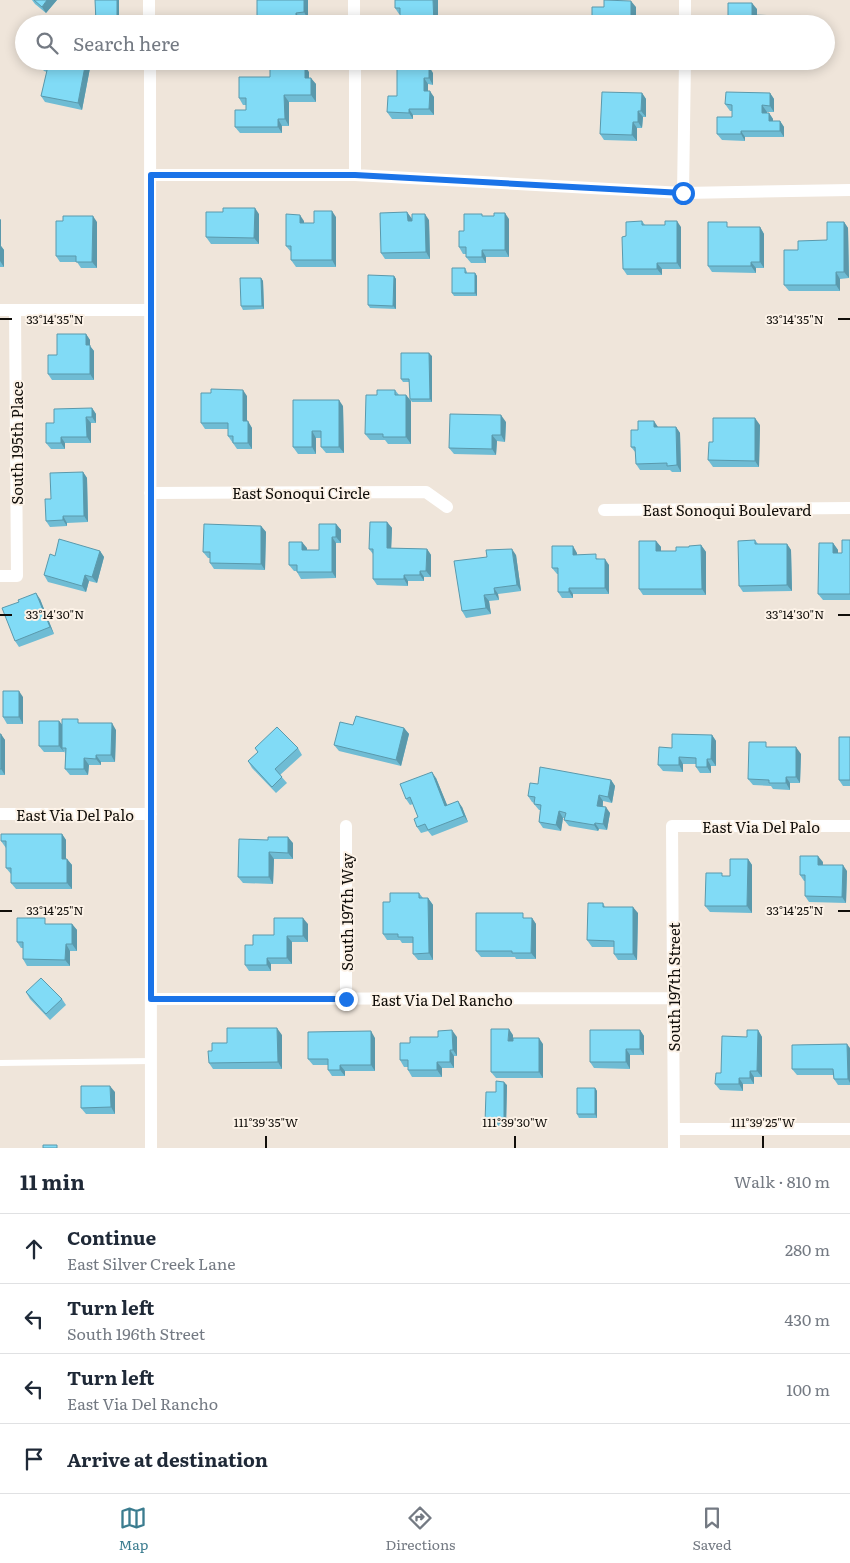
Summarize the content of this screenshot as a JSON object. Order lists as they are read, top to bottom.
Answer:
{
  "streets": {
    "street": [
      "South 195th Place",
      "East Sonoqui Circle",
      "East Sonoqui Boulevard",
      "East Via Del Palo",
      "South 197th Way",
      "South 197th Street",
      "East Via Del Rancho"
    ]
  },
  "crossings": [
    ["East Via Del Palo", "South 197th Street"],
    ["South 197th Way", "East Via Del Rancho"],
    ["South 197th Street", "East Via Del Rancho"]
  ],
  "page": {
    "search": "Search here",
    "heading": ["11 min", "Walk · 810 m"],
    "list": [
      ["Continue", "East Silver Creek Lane", "280 m"],
      ["Turn left", "South 196th Street", "430 m"],
      ["Turn left", "East Via Del Rancho", "100 m"],
      "Arrive at destination"
    ],
    "nav": ["Map", "Directions", "Saved"]
  },
  "coordinates": [
    "33°14'35\"N",
    "33°14'30\"N",
    "33°14'25\"N",
    "111°39'35\"W",
    "111°39'30\"W",
    "111°39'25\"W"
  ]
}
